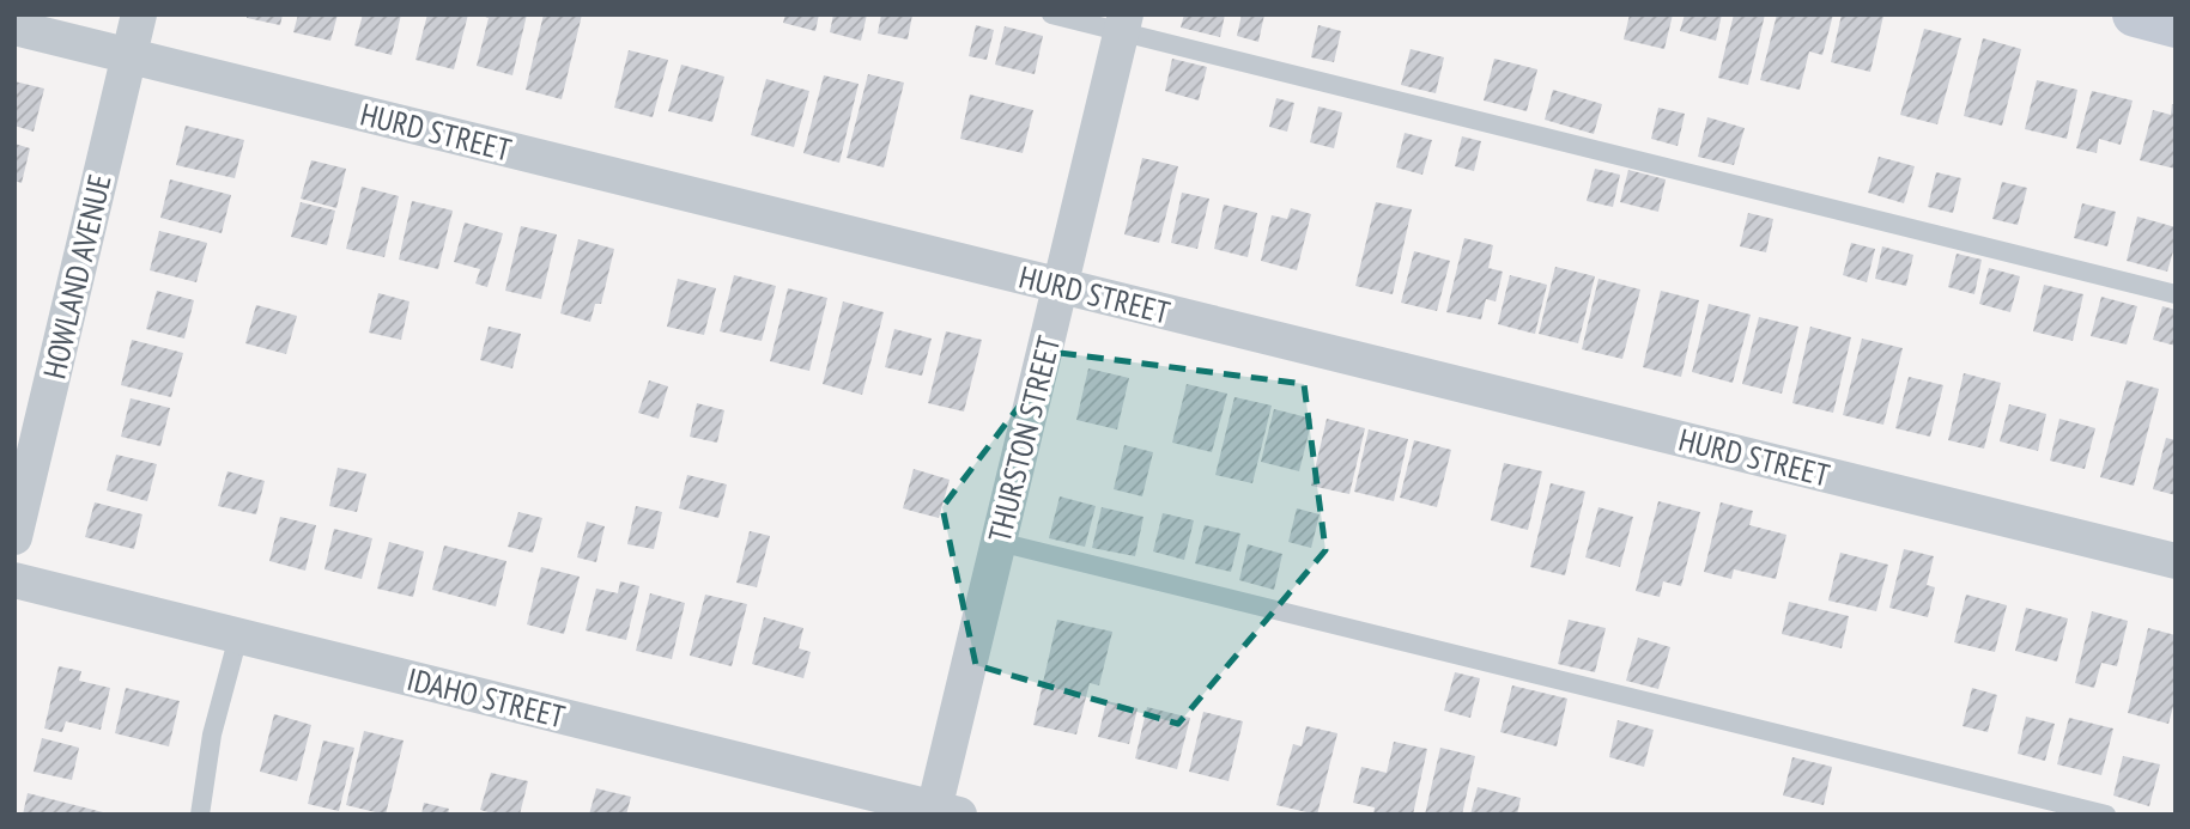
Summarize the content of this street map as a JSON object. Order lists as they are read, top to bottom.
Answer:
{
  "streets": {
    "street": [
      "HURD STREET",
      "HOWLAND AVENUE",
      "THURSTON STREET",
      "IDAHO STREET"
    ]
  },
  "crossings": [
    ["HURD STREET", "HOWLAND AVENUE"],
    ["HURD STREET", "THURSTON STREET"],
    ["THURSTON STREET", "IDAHO STREET"]
  ]
}
